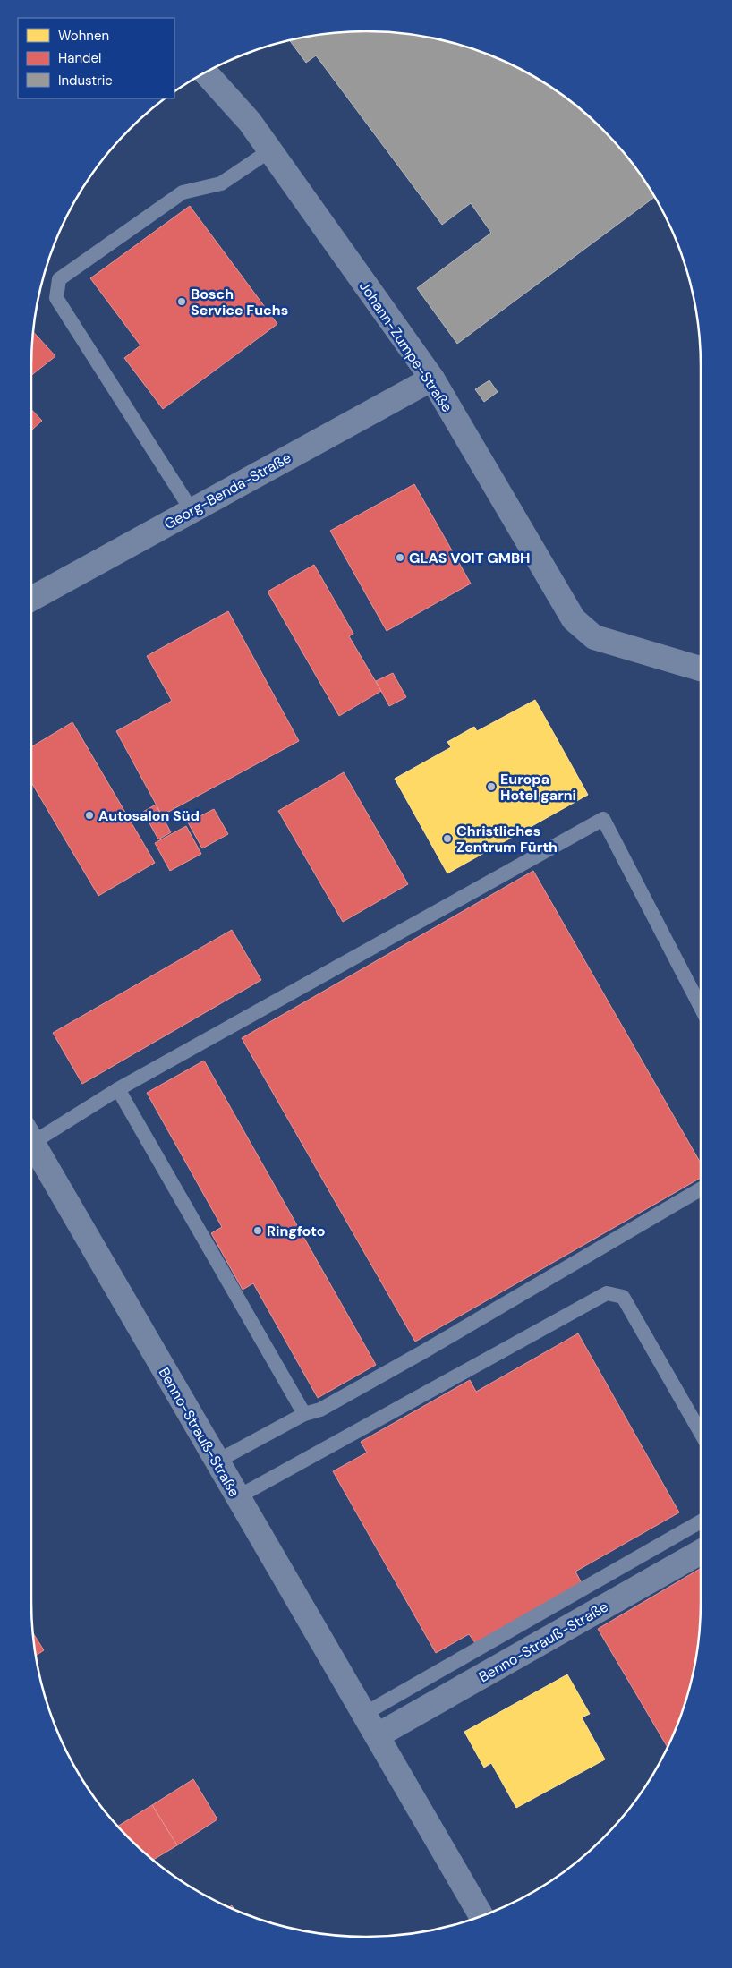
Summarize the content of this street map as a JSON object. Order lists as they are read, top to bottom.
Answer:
{
  "streets": {
    "street": ["Johann-Zumpe-Straße", "Georg-Benda-Straße", "Benno-Strauß-Straße"]
  },
  "crossings": [
    ["Johann-Zumpe-Straße", "Georg-Benda-Straße"]
  ],
  "places": [
    "Bosch Service Fuchs",
    "GLAS VOIT GMBH",
    "Europa Hotel garni",
    "Autosalon Süd",
    "Christliches Zentrum Fürth",
    "Ringfoto"
  ],
  "legend": ["Wohnen", "Handel", "Industrie"]
}
